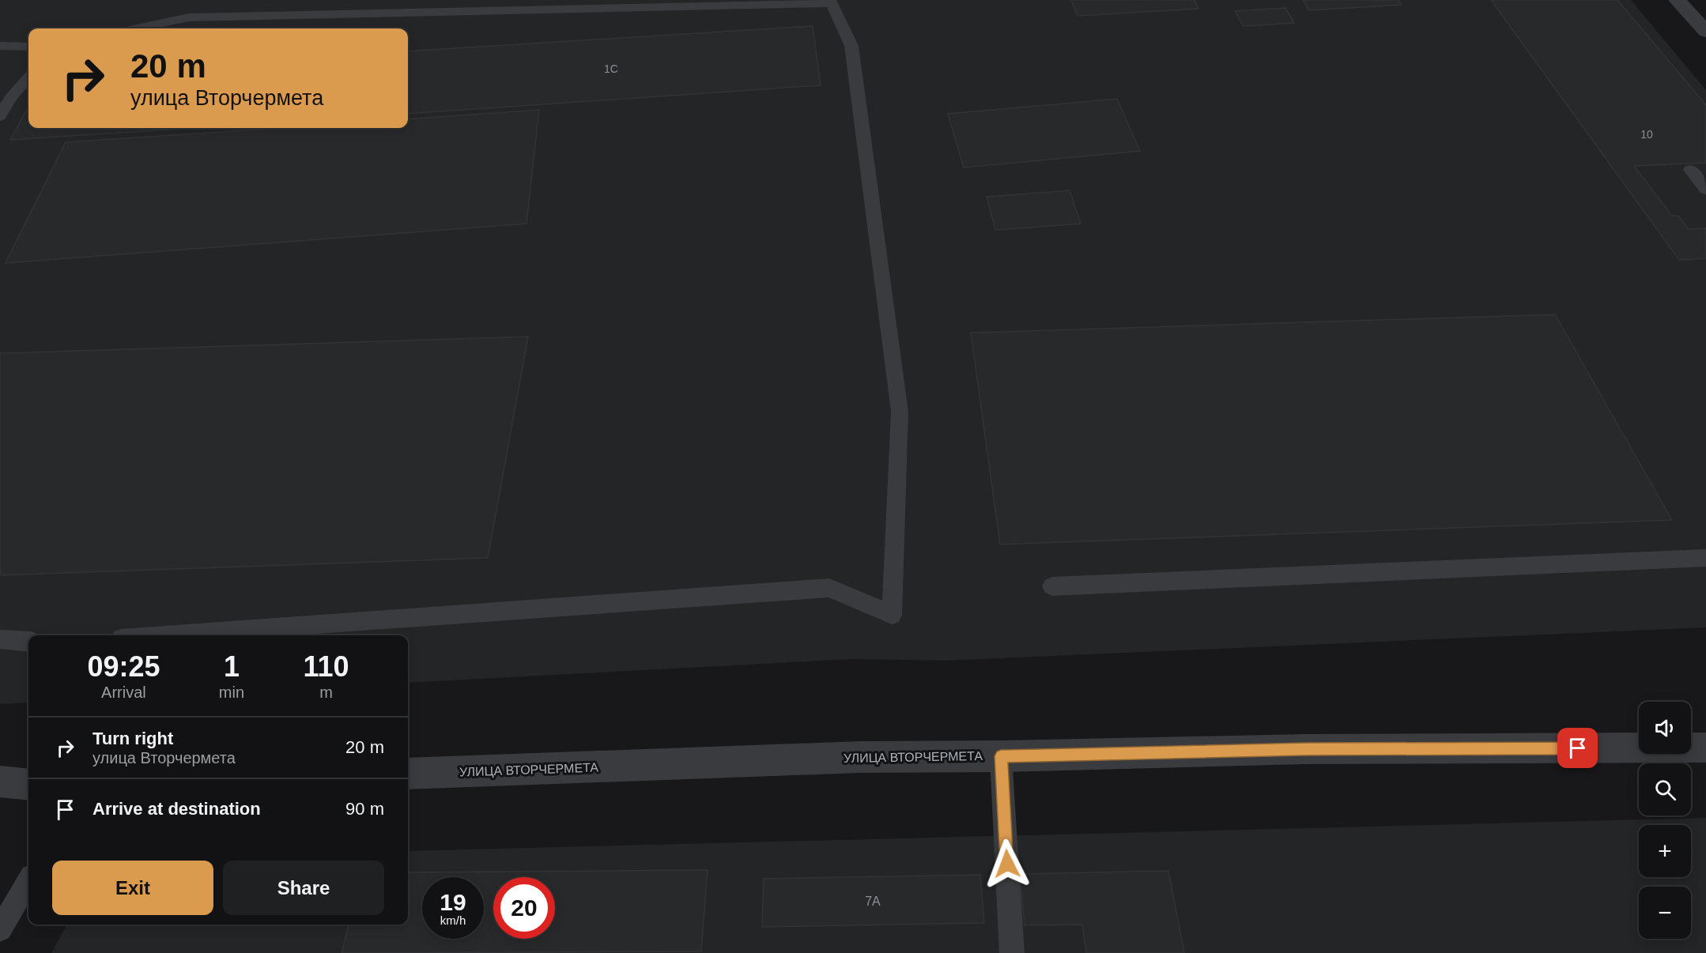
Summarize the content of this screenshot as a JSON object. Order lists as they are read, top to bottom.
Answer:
{
  "streets": {
    "street": ["УЛИЦА ВТОРЧЕРМЕТА"]
  },
  "house_numbers": ["1С", "10", "7А"],
  "page": {
    "turn": ["20 m", "улица Вторчермета"],
    "eta": [
      "09:25",
      "Arrival",
      "1",
      "min",
      "110",
      "m"
    ],
    "map_buttons": ["+", "−"],
    "list": [
      {
        "name": "Turn right",
        "note": "улица Вторчермета",
        "value": "20 m"
      },
      {
        "name": "Arrive at destination",
        "value": "90 m"
      }
    ],
    "buttons": ["Exit", "Share"],
    "speed": "19 km/h",
    "limit": "20"
  }
}
